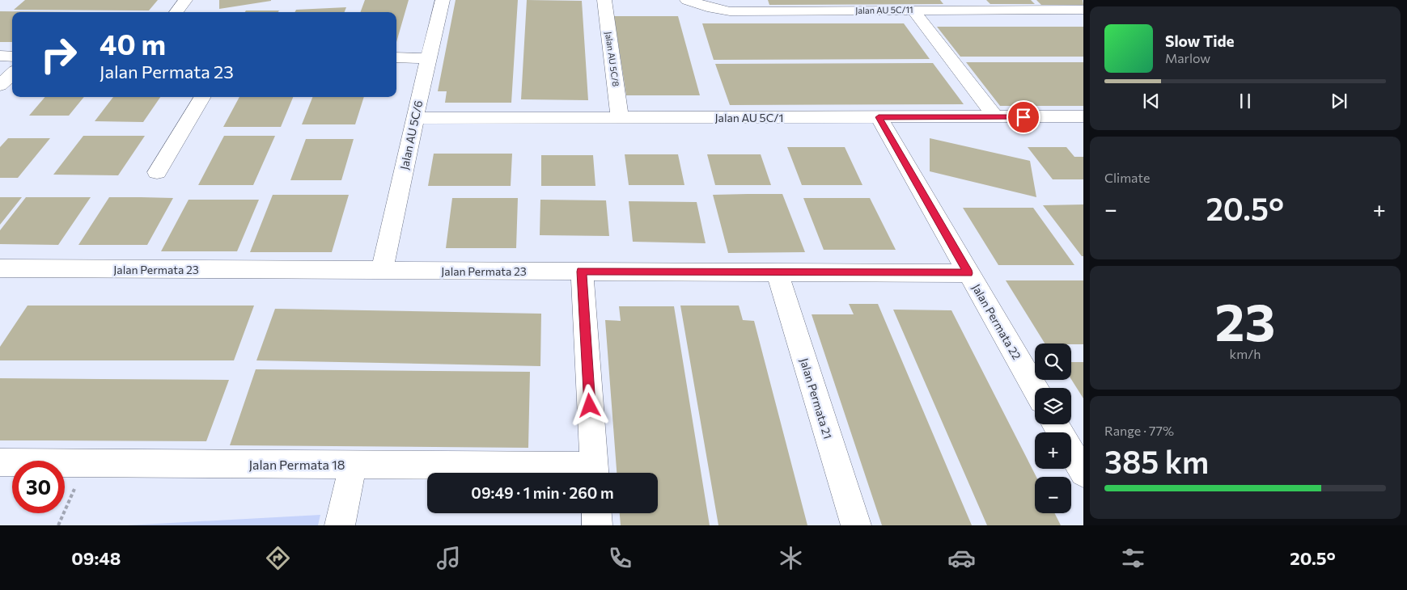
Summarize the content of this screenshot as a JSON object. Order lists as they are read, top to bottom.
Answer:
{
  "streets": {
    "street": [
      "Jalan AU 5C/11",
      "Jalan AU 5C/8",
      "Jalan AU 5C/1",
      "Jalan AU 5C/6",
      "Jalan Permata 23",
      "Jalan Permata 22",
      "Jalan Permata 21",
      "Jalan Permata 18"
    ]
  },
  "crossings": [
    ["Jalan AU 5C/8", "Jalan AU 5C/1"],
    ["Jalan AU 5C/1", "Jalan AU 5C/6"],
    ["Jalan AU 5C/1", "Jalan Permata 22"],
    ["Jalan AU 5C/6", "Jalan Permata 23"],
    ["Jalan Permata 23", "Jalan Permata 22"],
    ["Jalan Permata 23", "Jalan Permata 21"]
  ],
  "page": {
    "turn": ["40 m", "Jalan Permata 23"],
    "song": ["Slow Tide", "Marlow"],
    "tile": [
      "Climate",
      ["23", "km/h"],
      ["Range · 77%", "385 km"]
    ],
    "heat": ["−", "20.5°", "+"],
    "map_buttons": ["+", "−"],
    "limit": "30",
    "trip": "09:49 · 1 min · 260 m",
    "tabs": ["09:48", "20.5°"]
  }
}
